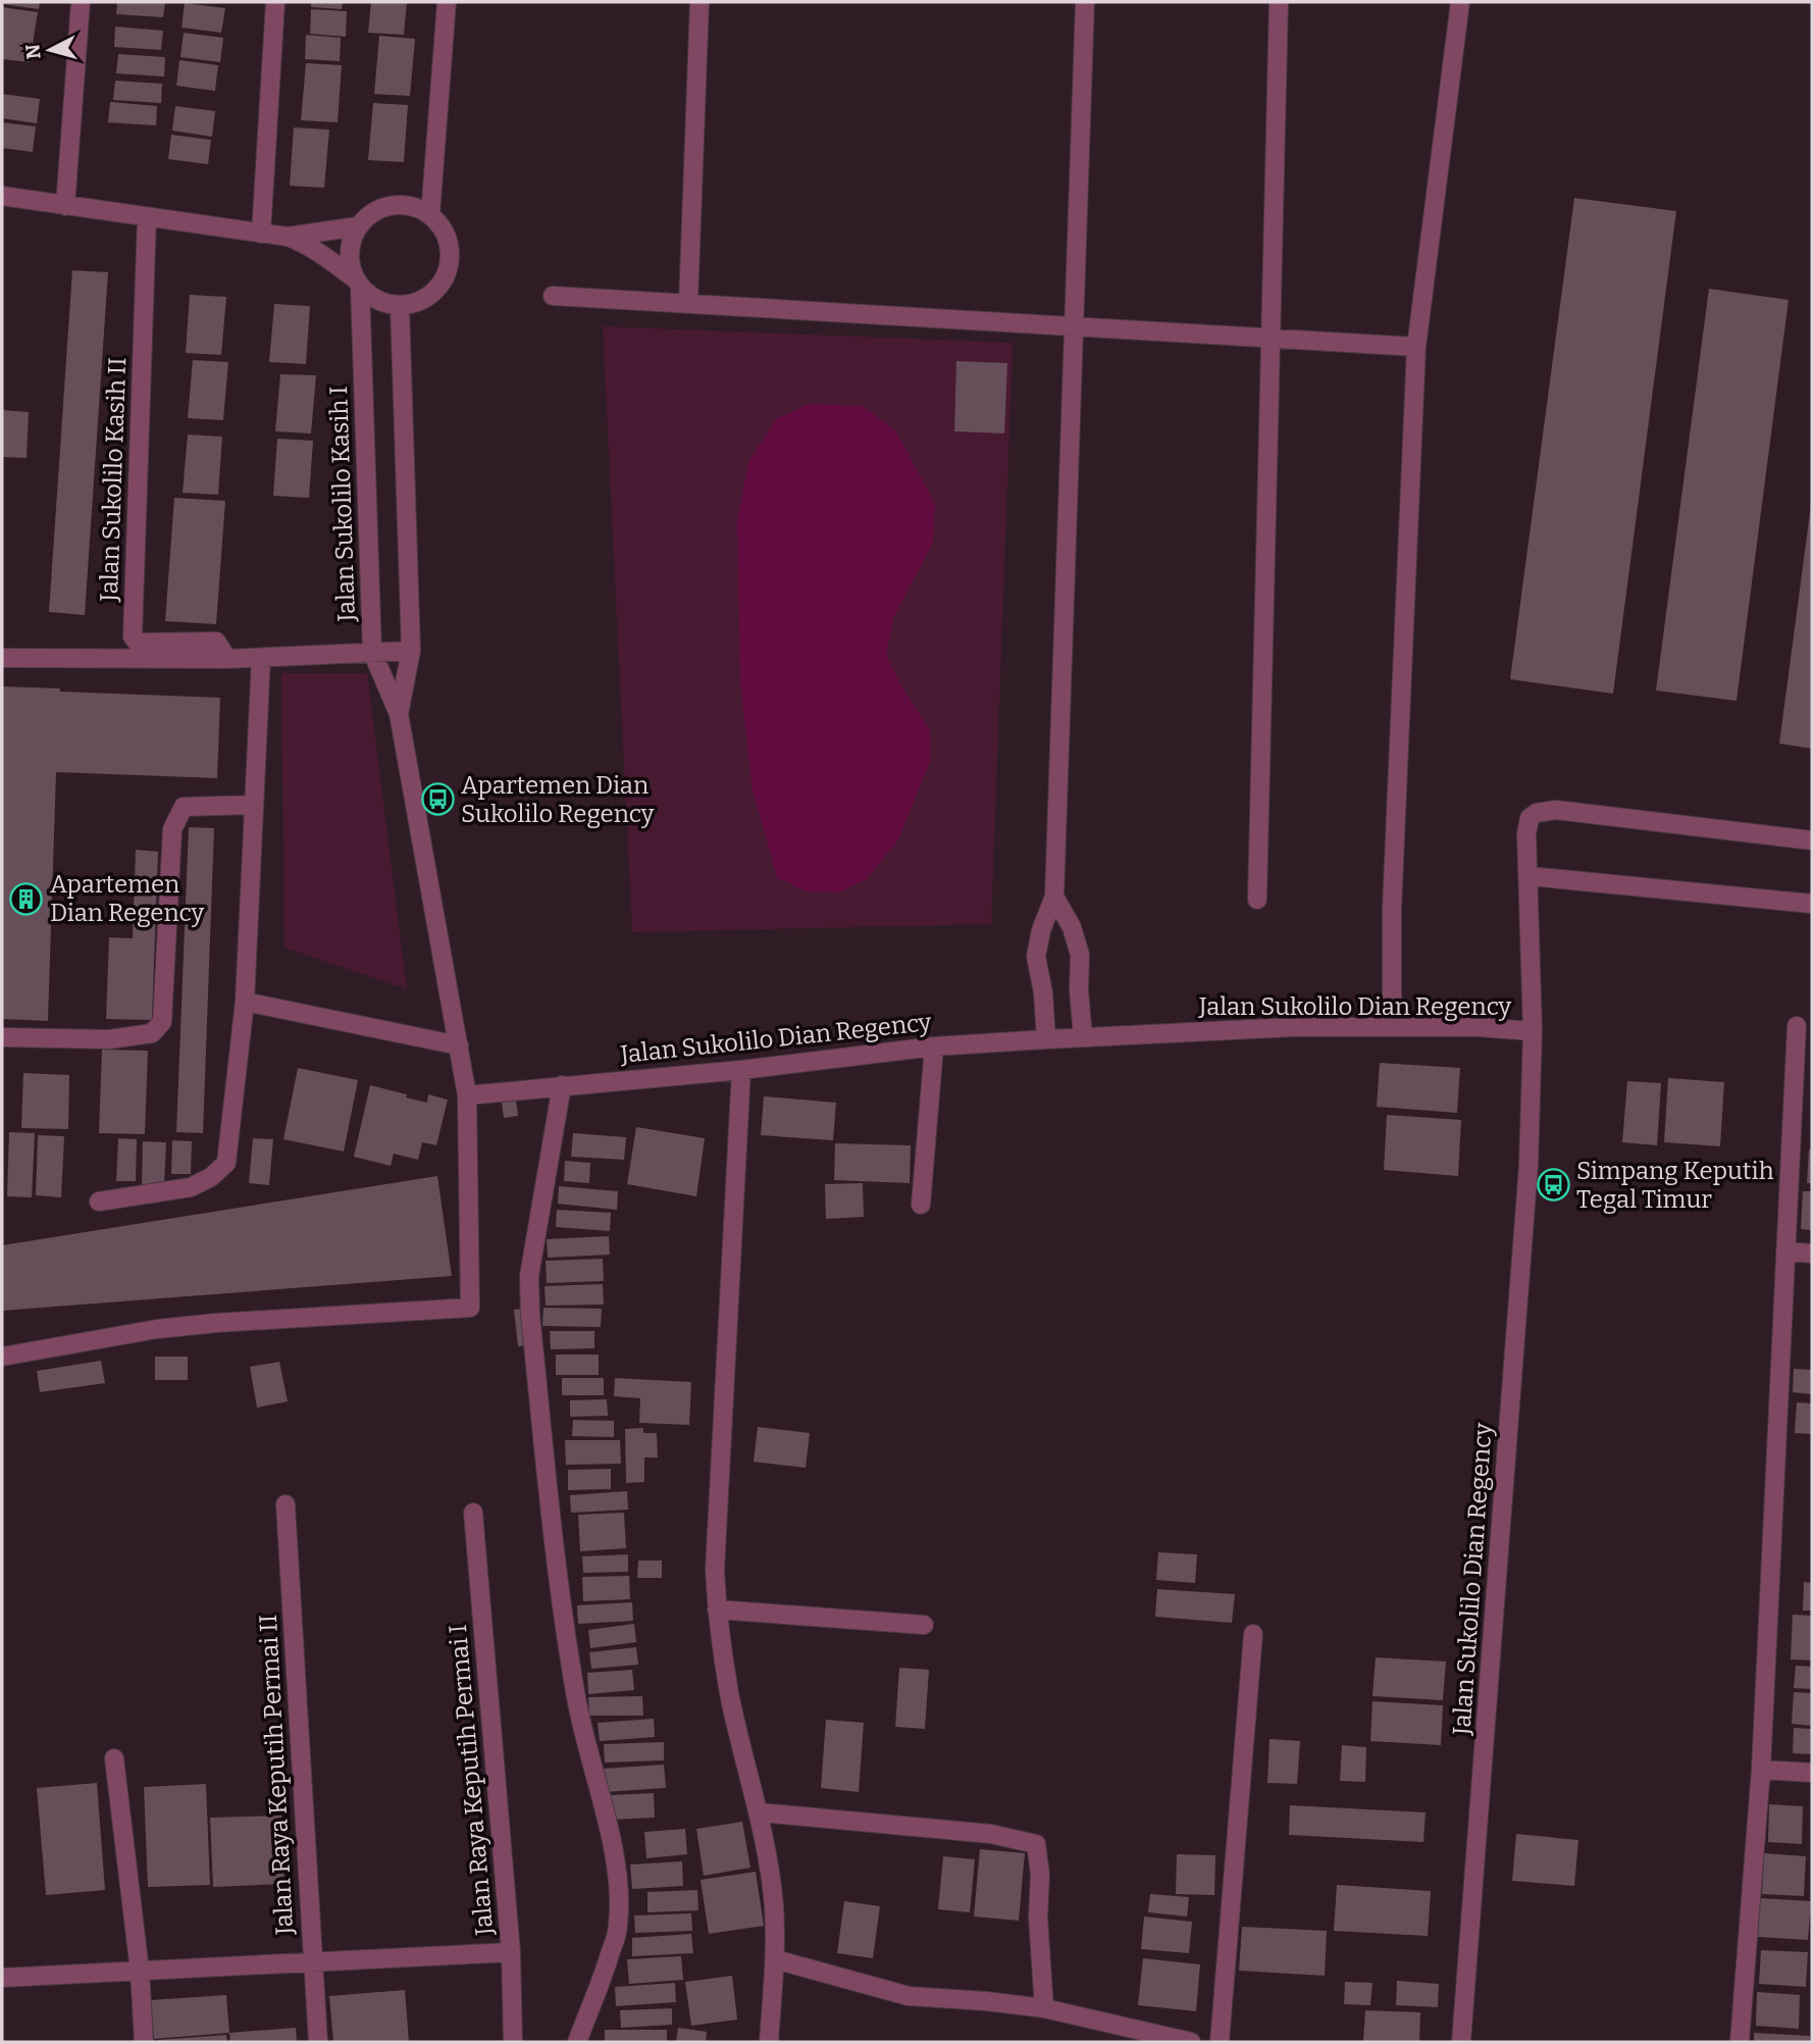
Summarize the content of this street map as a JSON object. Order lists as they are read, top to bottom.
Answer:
{
  "streets": {
    "street": [
      "Jalan Sukolilo Kasih II",
      "Jalan Sukolilo Kasih I",
      "Jalan Sukolilo Dian Regency",
      "Jalan Raya Keputih Permai II",
      "Jalan Raya Keputih Permai I"
    ]
  },
  "crossings": [
    ["Jalan Sukolilo Kasih I", "Jalan Sukolilo Dian Regency"]
  ],
  "places": {
    "bus stop": ["Apartemen Dian Sukolilo Regency", "Simpang Keputih Tegal Timur"],
    "building": ["Apartemen Dian Regency"]
  },
  "north": "left"
}
